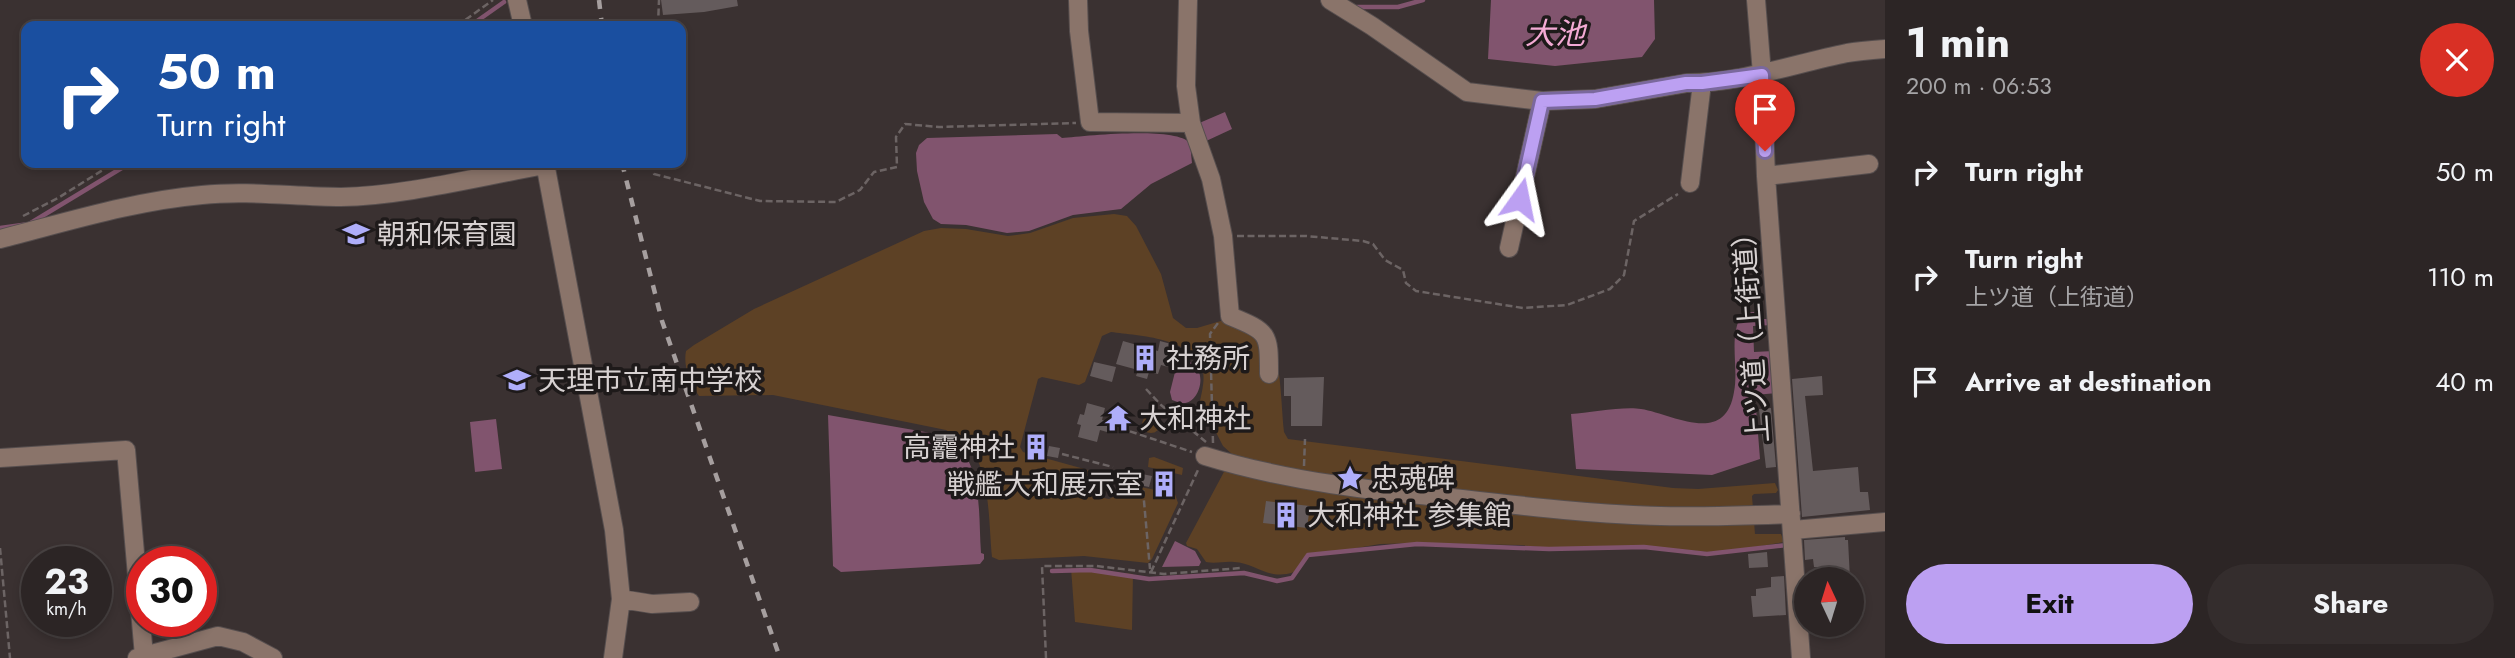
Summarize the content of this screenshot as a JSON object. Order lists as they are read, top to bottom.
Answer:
{
  "streets": {
    "street": ["上ツ道（上街道）"]
  },
  "water": ["大池"],
  "places": {
    "school or university": ["朝和保育園", "天理市立南中学校"],
    "building": [
      "社務所",
      "高龗神社",
      "戦艦大和展示室",
      "大和神社 参集館"
    ],
    "temple": ["大和神社"],
    "place": ["忠魂碑"]
  },
  "north": "top",
  "page": {
    "heading": ["1 min", "200 m · 06:53"],
    "turn": ["50 m", "Turn right"],
    "list": [
      {
        "name": "Turn right",
        "value": "50 m"
      },
      {
        "name": "Turn right",
        "note": "上ツ道（上街道）",
        "value": "110 m"
      },
      {
        "name": "Arrive at destination",
        "value": "40 m"
      }
    ],
    "speed": "23 km/h",
    "limit": "30",
    "buttons": ["Exit", "Share"]
  }
}
